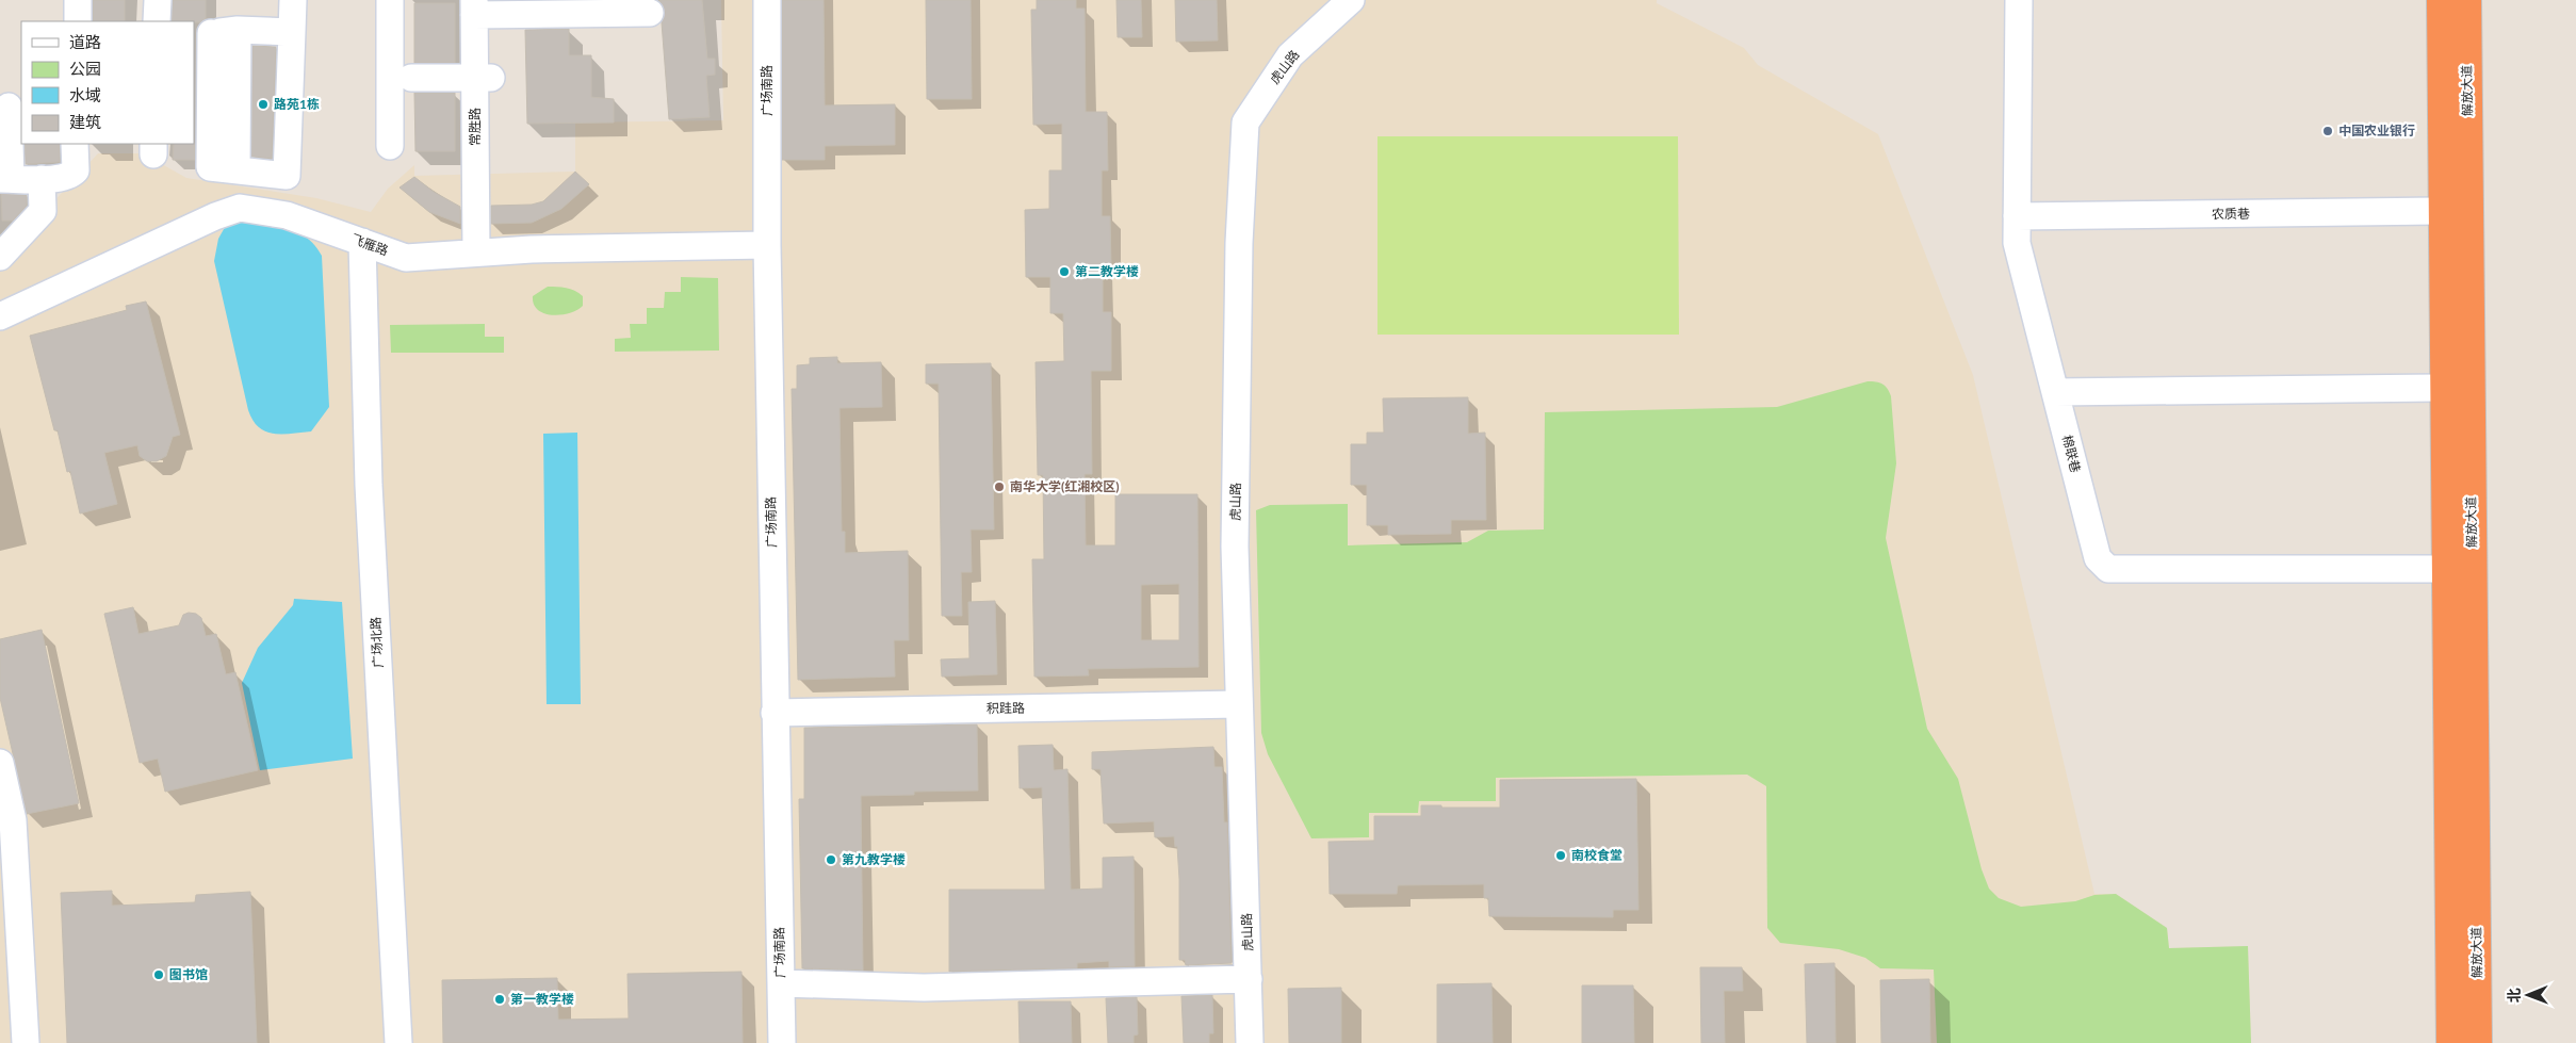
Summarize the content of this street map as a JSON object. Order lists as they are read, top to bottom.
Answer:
{
  "streets": {
    "highway": ["解放大道"],
    "street": [
      "虎山路",
      "广场南路",
      "常胜路",
      "农质巷",
      "飞雁路",
      "棉联巷",
      "广场北路",
      "积跬路"
    ]
  },
  "crossings": [
    ["虎山路", "积跬路"],
    ["广场南路", "飞雁路"],
    ["广场南路", "积跬路"],
    ["解放大道", "农质巷"],
    ["解放大道", "棉联巷"],
    ["常胜路", "飞雁路"],
    ["农质巷", "棉联巷"],
    ["飞雁路", "广场北路"]
  ],
  "places": [
    "路苑1栋",
    "中国农业银行",
    "第二教学楼",
    "南华大学(红湘校区)",
    "南校食堂",
    "第九教学楼",
    "图书馆",
    "第一教学楼"
  ],
  "legend": [
    "道路",
    "公园",
    "水域",
    "建筑"
  ],
  "north": "left"
}
